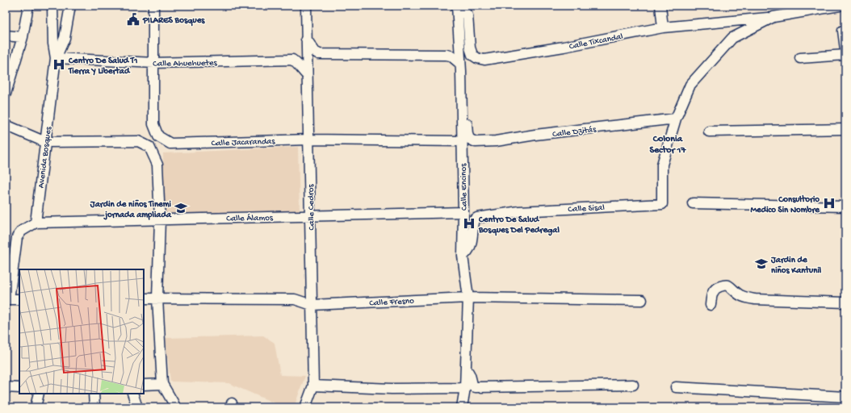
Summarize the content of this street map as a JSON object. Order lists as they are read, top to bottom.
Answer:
{
  "streets": {
    "street": [
      "Calle Tixcandal",
      "Calle Ahuehuetes",
      "Calle Dzitás",
      "Calle Jacarandas",
      "Avenida Bosques",
      "Calle Encinos",
      "Calle Cedros",
      "Calle Sisal",
      "Calle Álamos",
      "Calle Fresno"
    ]
  },
  "crossings": [
    ["Calle Tixcandal", "Calle Encinos"],
    ["Calle Ahuehuetes", "Calle Jacarandas"],
    ["Calle Ahuehuetes", "Avenida Bosques"],
    ["Calle Ahuehuetes", "Calle Cedros"],
    ["Calle Dzitás", "Calle Sisal"],
    ["Calle Jacarandas", "Calle Encinos"],
    ["Calle Jacarandas", "Calle Cedros"],
    ["Avenida Bosques", "Calle Álamos"],
    ["Calle Encinos", "Calle Sisal"],
    ["Calle Encinos", "Calle Álamos"],
    ["Calle Encinos", "Calle Fresno"],
    ["Calle Cedros", "Calle Álamos"],
    ["Calle Cedros", "Calle Fresno"]
  ],
  "districts": ["Colonia Sector 17"],
  "places": {
    "public building": ["PILARES Bosques"],
    "hospital": ["Centro De Salud T1 Tierra Y Libertad", "Consultorio Medico Sin Nombre", "Centro De Salud Bosques Del Pedregal"],
    "school or university": ["Jardin de niños Tinemi jornada ampliada", "Jardin de niños Kantunil"]
  }
}
